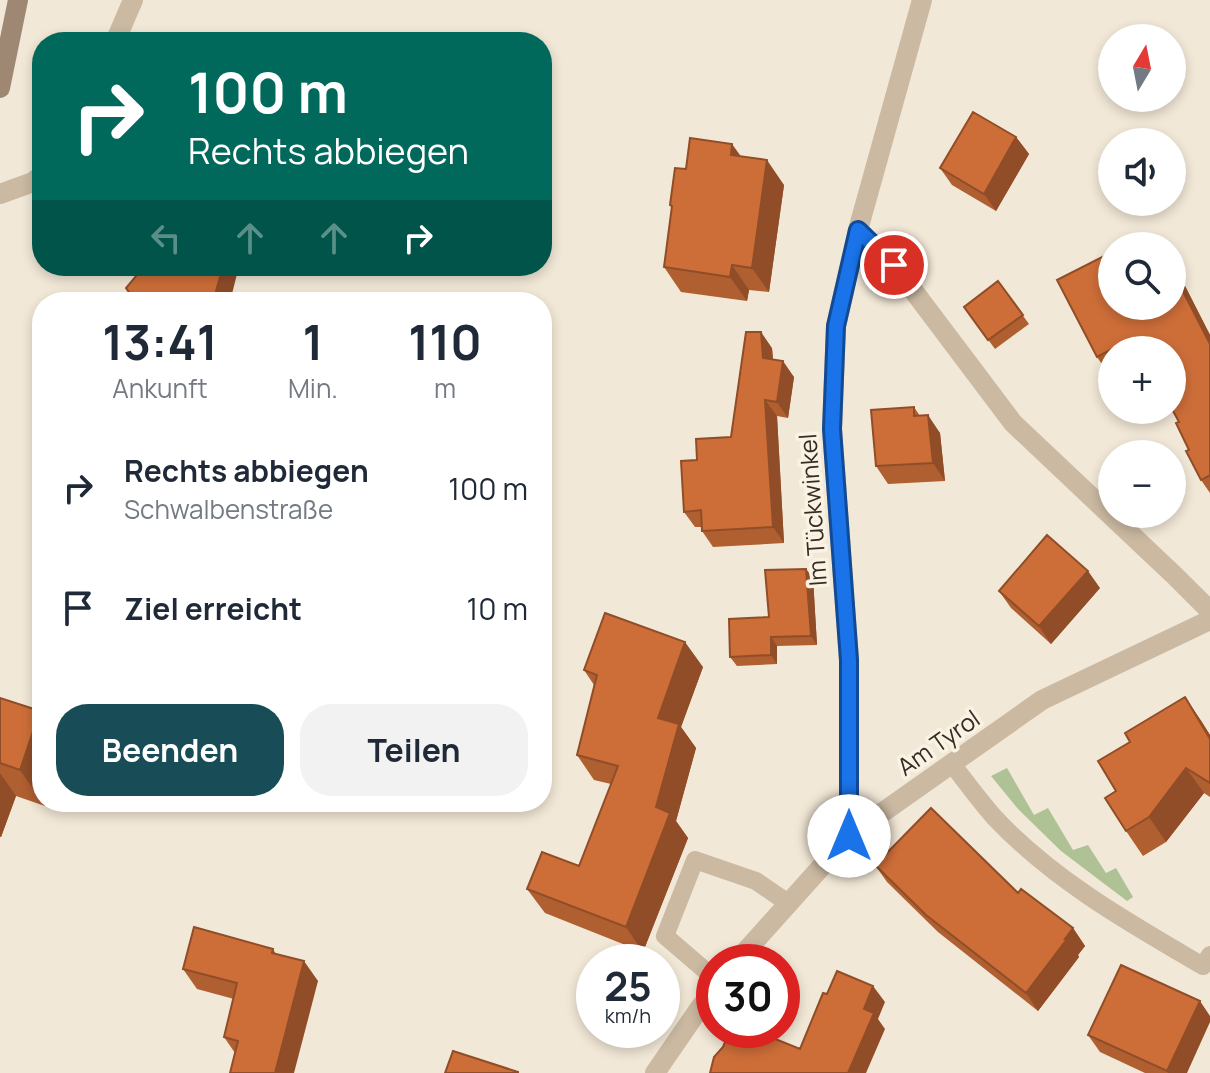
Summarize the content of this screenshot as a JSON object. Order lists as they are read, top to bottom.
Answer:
{
  "streets": {
    "street": ["Im Tückwinkel", "Am Tyrol"]
  },
  "crossings": [
    ["Im Tückwinkel", "Am Tyrol"]
  ],
  "north": "top",
  "page": {
    "map_buttons": ["+", "−"],
    "turn": ["100 m", "Rechts abbiegen"],
    "eta": [
      "13:41",
      "Ankunft",
      "1",
      "Min.",
      "110",
      "m"
    ],
    "list": [
      {
        "name": "Rechts abbiegen",
        "note": "Schwalbenstraße",
        "value": "100 m"
      },
      {
        "name": "Ziel erreicht",
        "value": "10 m"
      }
    ],
    "buttons": ["Beenden", "Teilen"],
    "speed": "25 km/h",
    "limit": "30"
  }
}
